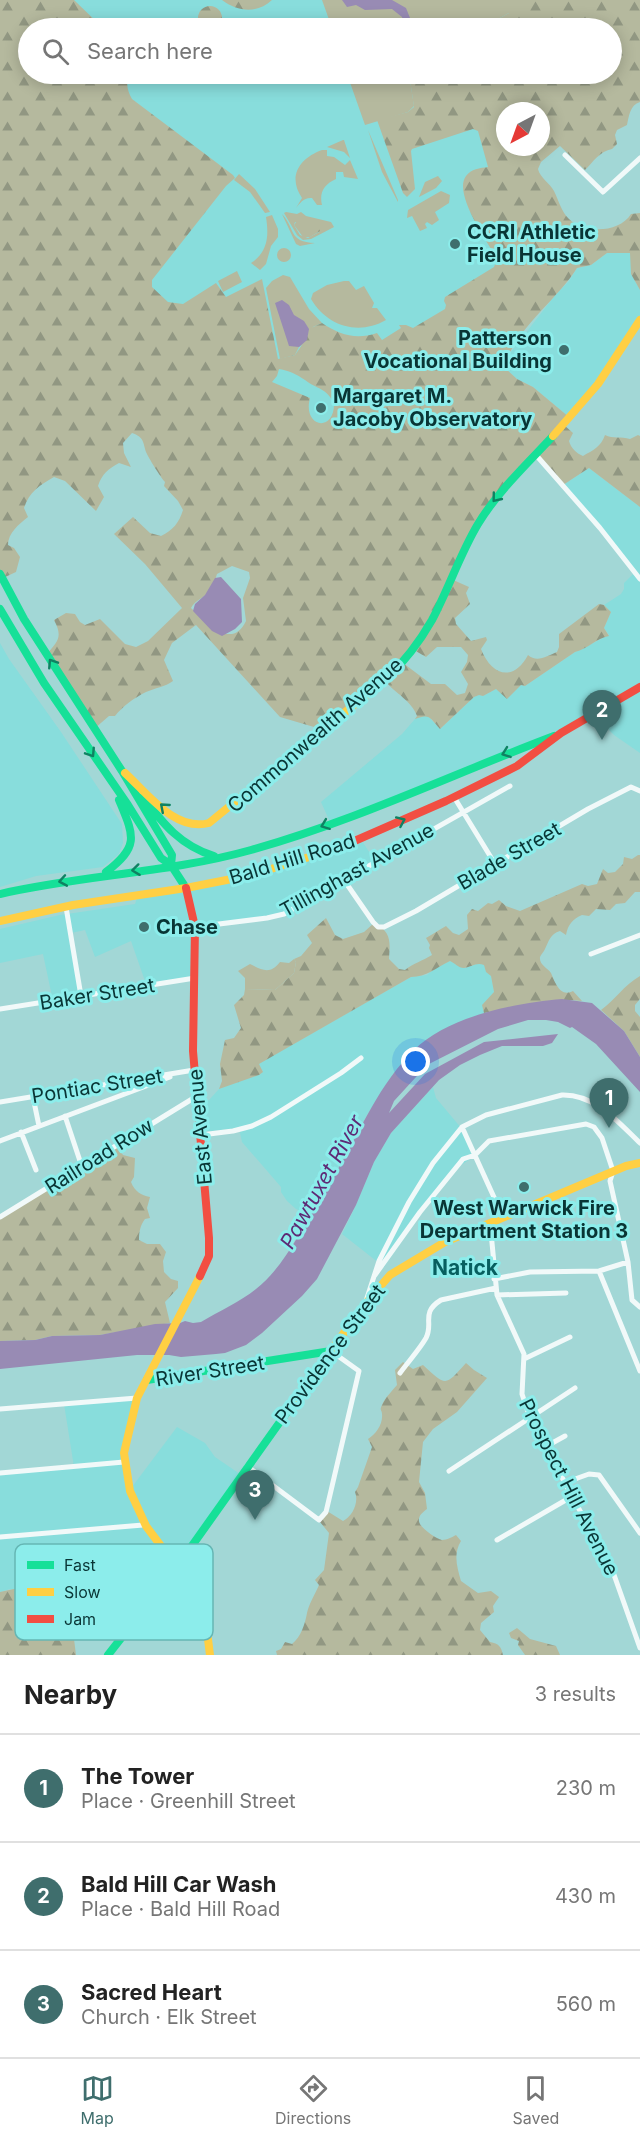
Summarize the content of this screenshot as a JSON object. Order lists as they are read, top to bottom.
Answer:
{
  "streets": {
    "main road": [
      "Commonwealth Avenue",
      "Bald Hill Road",
      "East Avenue",
      "Providence Street",
      "River Street"
    ],
    "street": [
      "Blade Street",
      "Tillinghast Avenue",
      "Baker Street",
      "Pontiac Street",
      "Railroad Row",
      "Prospect Hill Avenue"
    ]
  },
  "crossings": [
    ["Commonwealth Avenue", "East Avenue"],
    ["Blade Street", "Tillinghast Avenue"],
    ["Bald Hill Road", "East Avenue"],
    ["Tillinghast Avenue", "East Avenue"],
    ["Baker Street", "East Avenue"],
    ["Pontiac Street", "East Avenue"],
    ["East Avenue", "Railroad Row"],
    ["East Avenue", "River Street"],
    ["Providence Street", "River Street"],
    ["Providence Street", "Prospect Hill Avenue"]
  ],
  "one_way": ["Commonwealth Avenue"],
  "districts": ["Natick"],
  "water": ["Pawtuxet River"],
  "places": [
    "CCRI Athletic Field House",
    "Patterson Vocational Building",
    "Margaret M. Jacoby Observatory",
    "Chase",
    "West Warwick Fire Department Station 3"
  ],
  "legend": ["Fast", "Slow", "Jam"],
  "north": "bottom left",
  "page": {
    "search": "Search here",
    "pins": ["2", "1", "3"],
    "heading": ["Nearby", "3 results"],
    "list": [
      {
        "mark": "1",
        "name": "The Tower",
        "note": "Place · Greenhill Street",
        "value": "230 m"
      },
      {
        "mark": "2",
        "name": "Bald Hill Car Wash",
        "note": "Place · Bald Hill Road",
        "value": "430 m"
      },
      {
        "mark": "3",
        "name": "Sacred Heart",
        "note": "Church · Elk Street",
        "value": "560 m"
      }
    ],
    "nav": ["Map", "Directions", "Saved"]
  }
}
